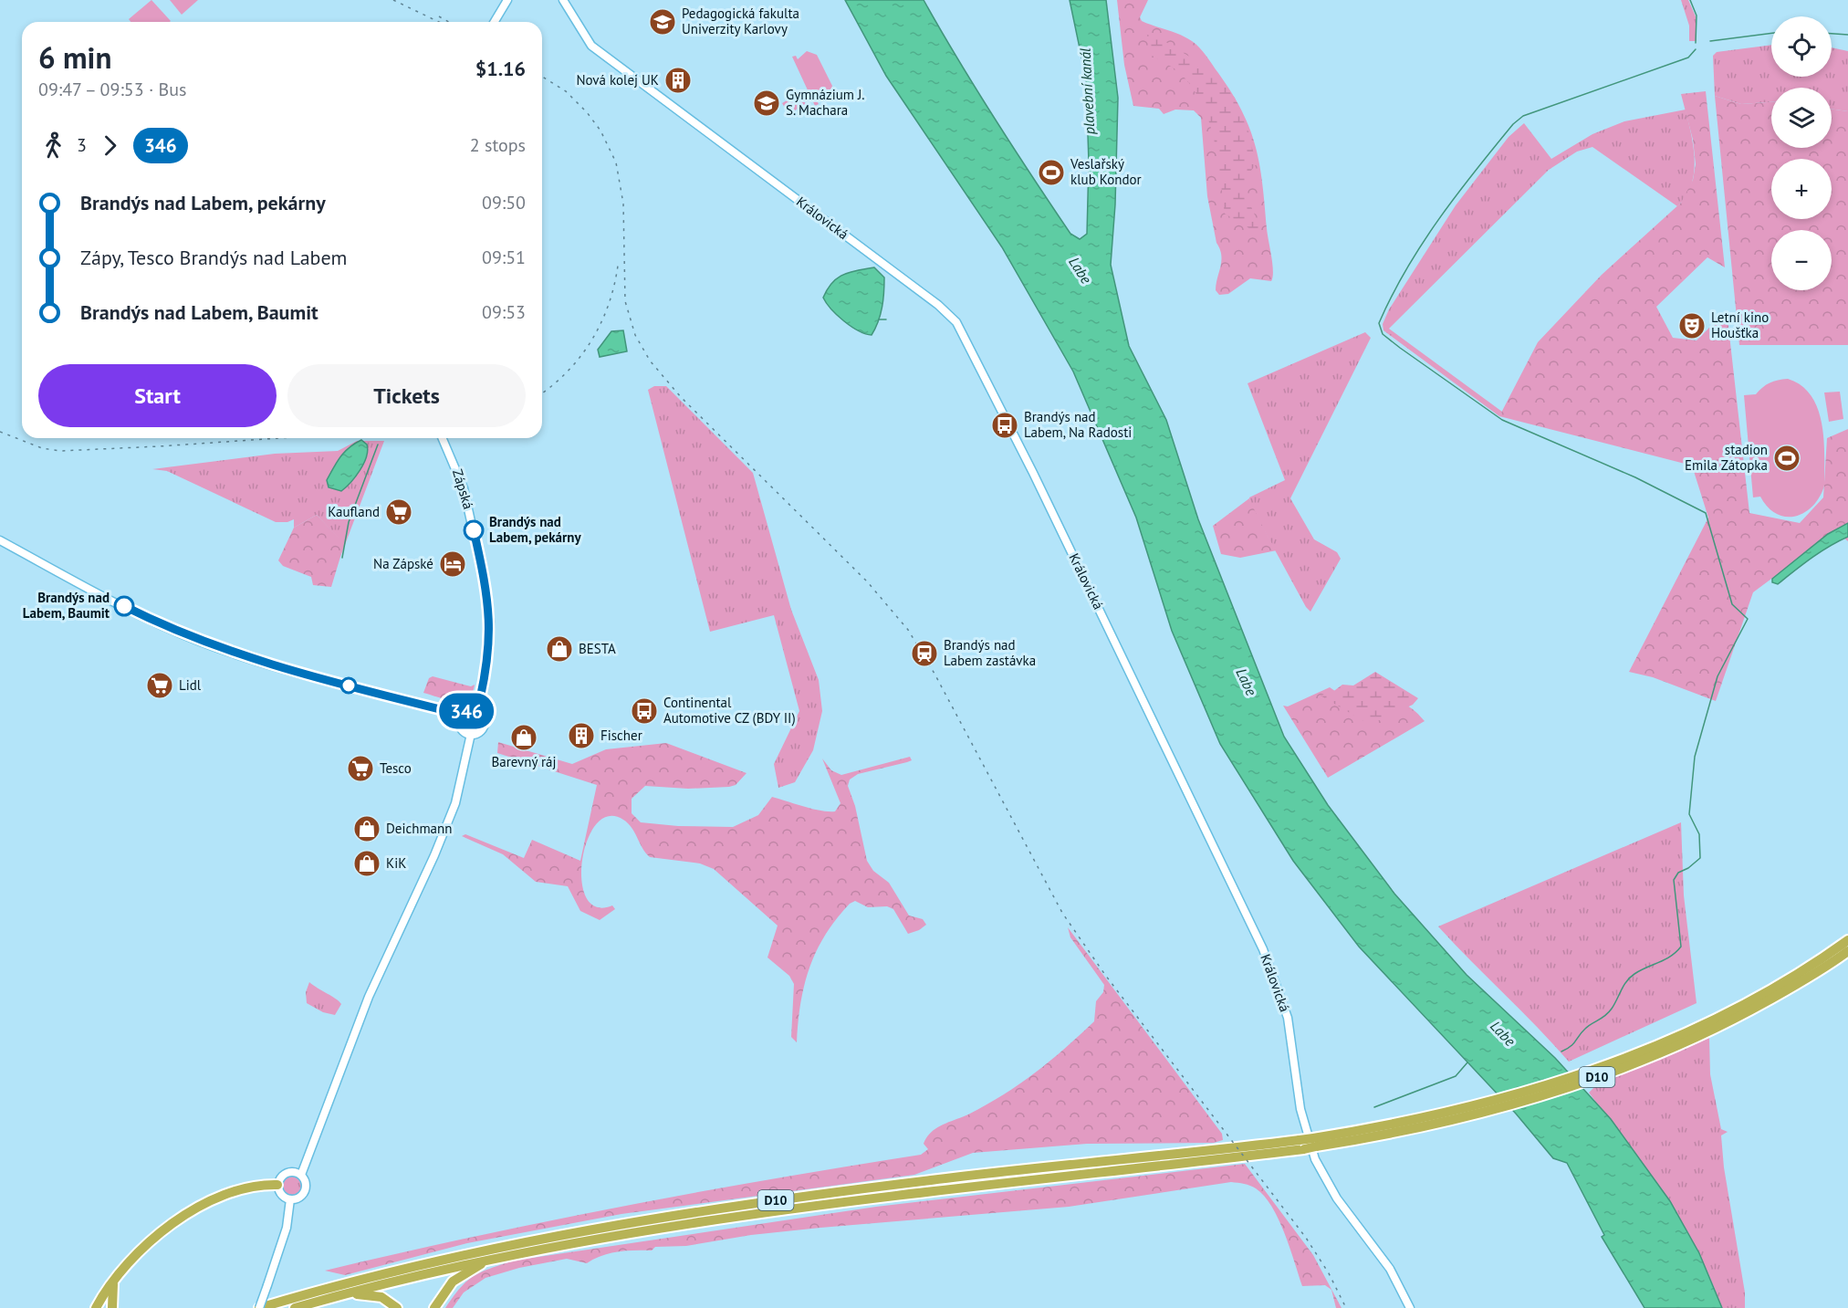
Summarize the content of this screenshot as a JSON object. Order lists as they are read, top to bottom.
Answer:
{
  "streets": {
    "highway": ["D10"],
    "main road": ["Královická", "Zápská"]
  },
  "water": ["plavební kanál", "Labe"],
  "places": {
    "school or university": ["Pedagogická fakulta Univerzity Karlovy", "Gymnázium J. S. Machara"],
    "building": ["Nová kolej UK", "Fischer"],
    "sports": ["Veslařský klub Kondor", "stadion Emila Zátopka"],
    "theatre": ["Letní kino Houšťka"],
    "bus stop": ["Brandýs nad Labem, Na Radosti", "Continental Automotive CZ (BDY II)"],
    "supermarket": ["Kaufland", "Lidl", "Tesco"],
    "other": ["Brandýs nad Labem, pekárny", "Brandýs nad Labem, Baumit"],
    "hotel": ["Na Zápské"],
    "shop": [
      "BESTA",
      "Barevný ráj",
      "Deichmann",
      "KiK"
    ],
    "station": ["Brandýs nad Labem zastávka"]
  },
  "lines": ["bus line 346"],
  "page": {
    "on_map": "346",
    "map_buttons": ["+", "−"],
    "heading": ["6 min", "09:47 – 09:53 · Bus", "$1.16"],
    "legs": ["3", "346", "2 stops"],
    "list": [
      {
        "name": "Brandýs nad Labem, pekárny",
        "value": "09:50"
      },
      {
        "name": "Zápy, Tesco Brandýs nad Labem",
        "value": "09:51"
      },
      {
        "name": "Brandýs nad Labem, Baumit",
        "value": "09:53"
      }
    ],
    "buttons": ["Start", "Tickets"]
  }
}
